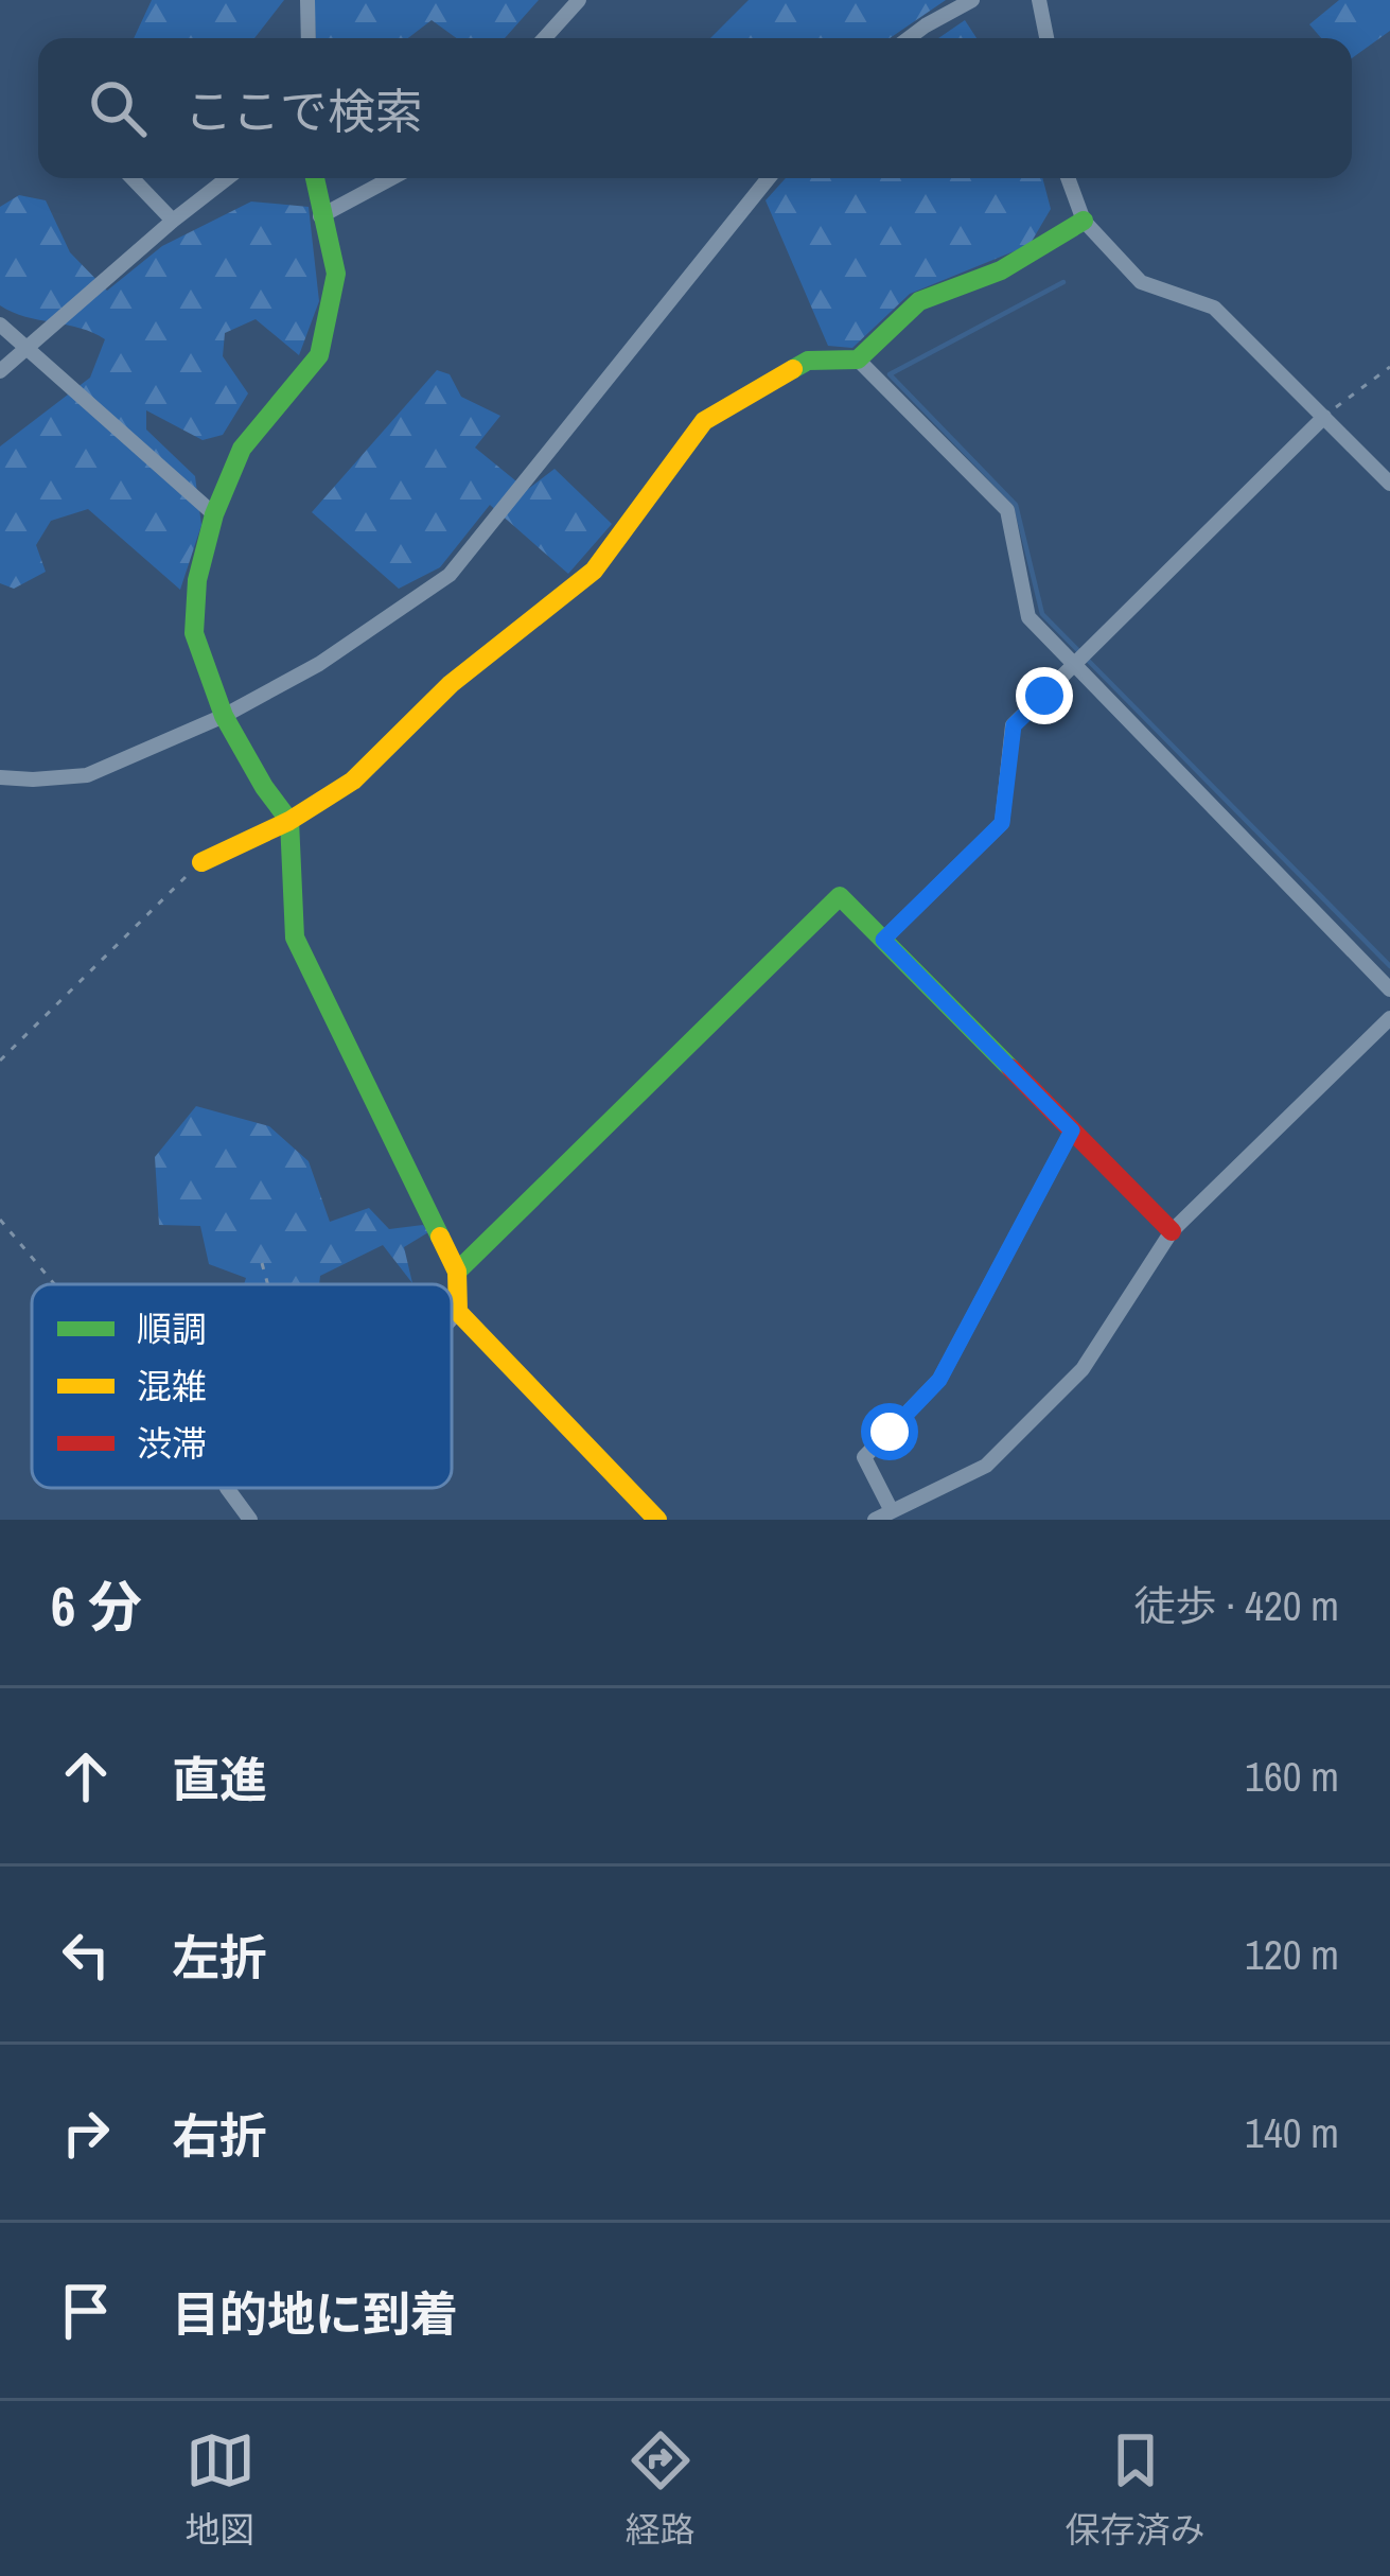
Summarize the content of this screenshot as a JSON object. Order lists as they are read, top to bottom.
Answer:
{
  "legend": ["順調", "混雑", "渋滞"],
  "page": {
    "search": "ここで検索",
    "heading": ["6 分", "徒歩 · 420 m"],
    "list": [
      ["直進", "160 m"],
      ["左折", "120 m"],
      ["右折", "140 m"],
      "目的地に到着"
    ],
    "nav": ["地図", "経路", "保存済み"]
  }
}
